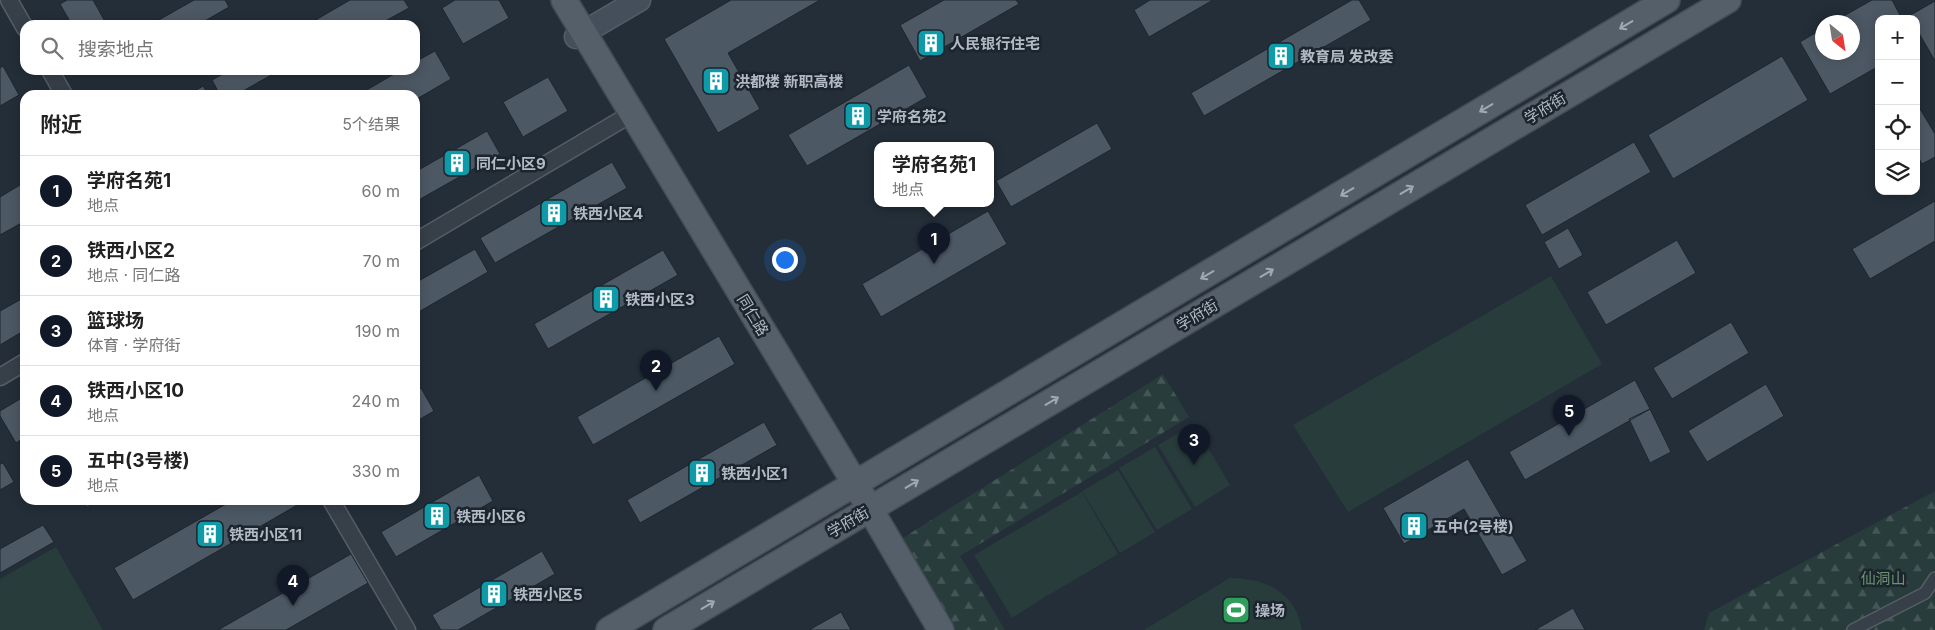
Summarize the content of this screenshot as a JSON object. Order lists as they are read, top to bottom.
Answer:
{
  "streets": {
    "main road": ["学府街", "同仁路"]
  },
  "crossings": [
    ["学府街", "同仁路"]
  ],
  "parks": ["仙洞山"],
  "places": {
    "building": [
      "人民银行住宅",
      "教育局 发改委",
      "洪都楼 新职高楼",
      "学府名苑2",
      "同仁小区9",
      "铁西小区4",
      "铁西小区3",
      "铁西小区1",
      "铁西小区6",
      "五中(2号楼)",
      "铁西小区11",
      "铁西小区5"
    ],
    "sports": ["操场"]
  },
  "north": "bottom right",
  "page": {
    "map_buttons": ["+", "−"],
    "search": "搜索地点",
    "heading": ["附近", "5个结果"],
    "popup": ["学府名苑1", "地点"],
    "list": [
      {
        "mark": "1",
        "name": "学府名苑1",
        "note": "地点",
        "value": "60 m"
      },
      {
        "mark": "2",
        "name": "铁西小区2",
        "note": "地点 · 同仁路",
        "value": "70 m"
      },
      {
        "mark": "3",
        "name": "篮球场",
        "note": "体育 · 学府街",
        "value": "190 m"
      },
      {
        "mark": "4",
        "name": "铁西小区10",
        "note": "地点",
        "value": "240 m"
      },
      {
        "mark": "5",
        "name": "五中(3号楼)",
        "note": "地点",
        "value": "330 m"
      }
    ],
    "pins": [
      "1",
      "2",
      "5",
      "3",
      "4"
    ]
  }
}
